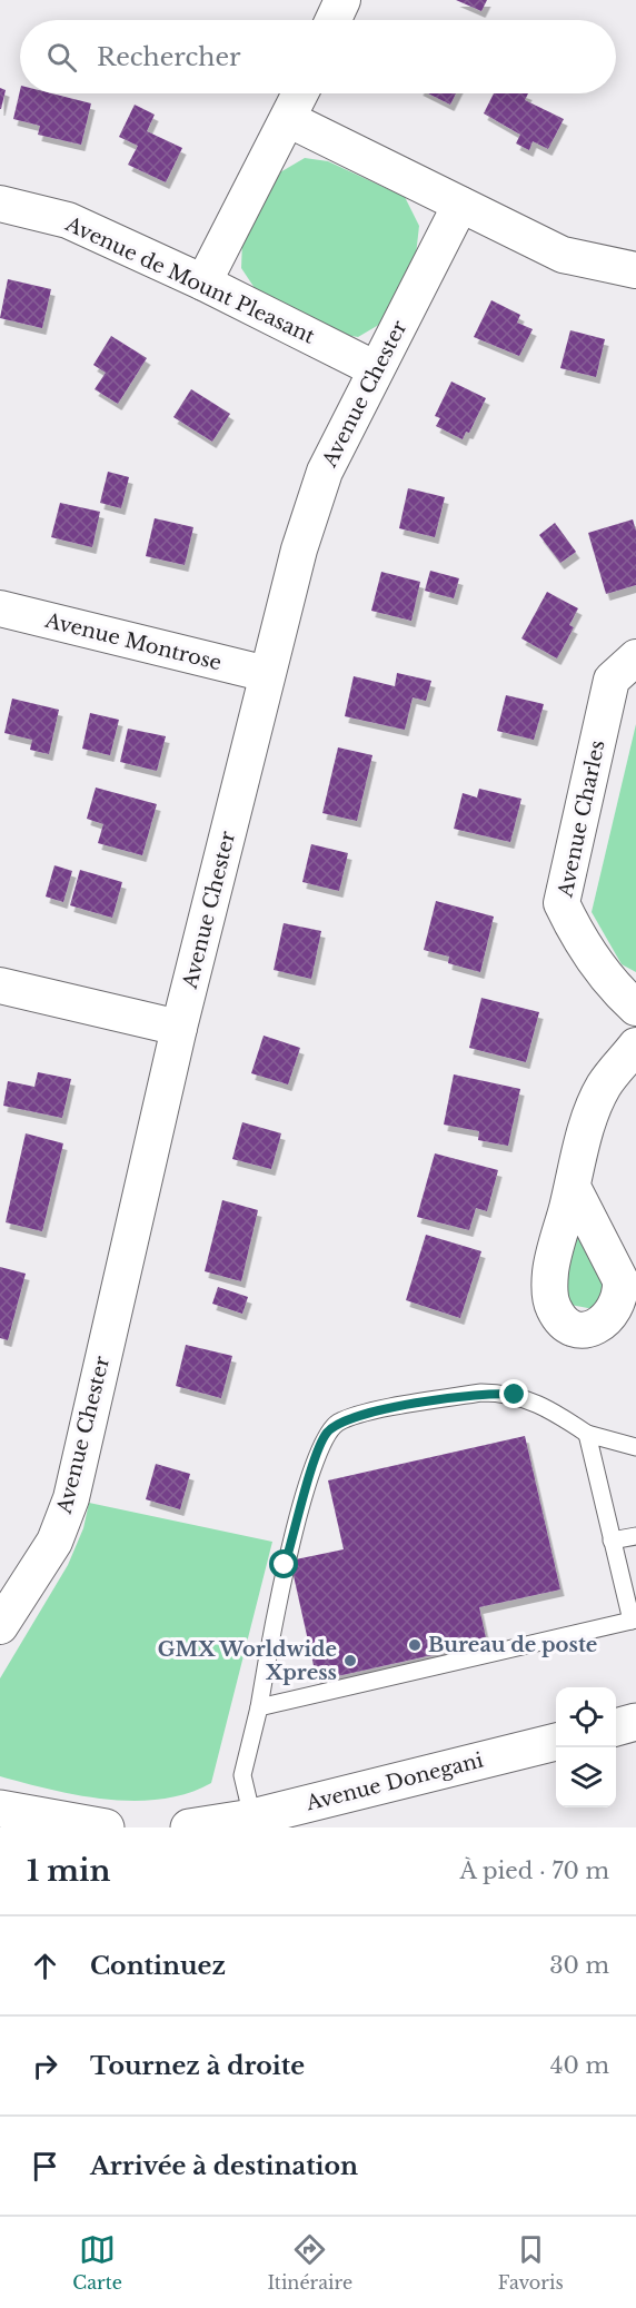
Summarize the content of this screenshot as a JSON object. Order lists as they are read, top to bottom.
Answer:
{
  "streets": {
    "main road": ["Avenue Donegani"],
    "street": [
      "Avenue de Mount Pleasant",
      "Avenue Chester",
      "Avenue Montrose",
      "Avenue Charles"
    ]
  },
  "crossings": [
    ["Avenue de Mount Pleasant", "Avenue Chester"],
    ["Avenue Chester", "Avenue Montrose"]
  ],
  "places": ["Bureau de poste", "GMX Worldwide Xpress"],
  "page": {
    "search": "Rechercher",
    "heading": ["1 min", "À pied · 70 m"],
    "list": [
      ["Continuez", "30 m"],
      ["Tournez à droite", "40 m"],
      "Arrivée à destination"
    ],
    "nav": ["Carte", "Itinéraire", "Favoris"]
  }
}
